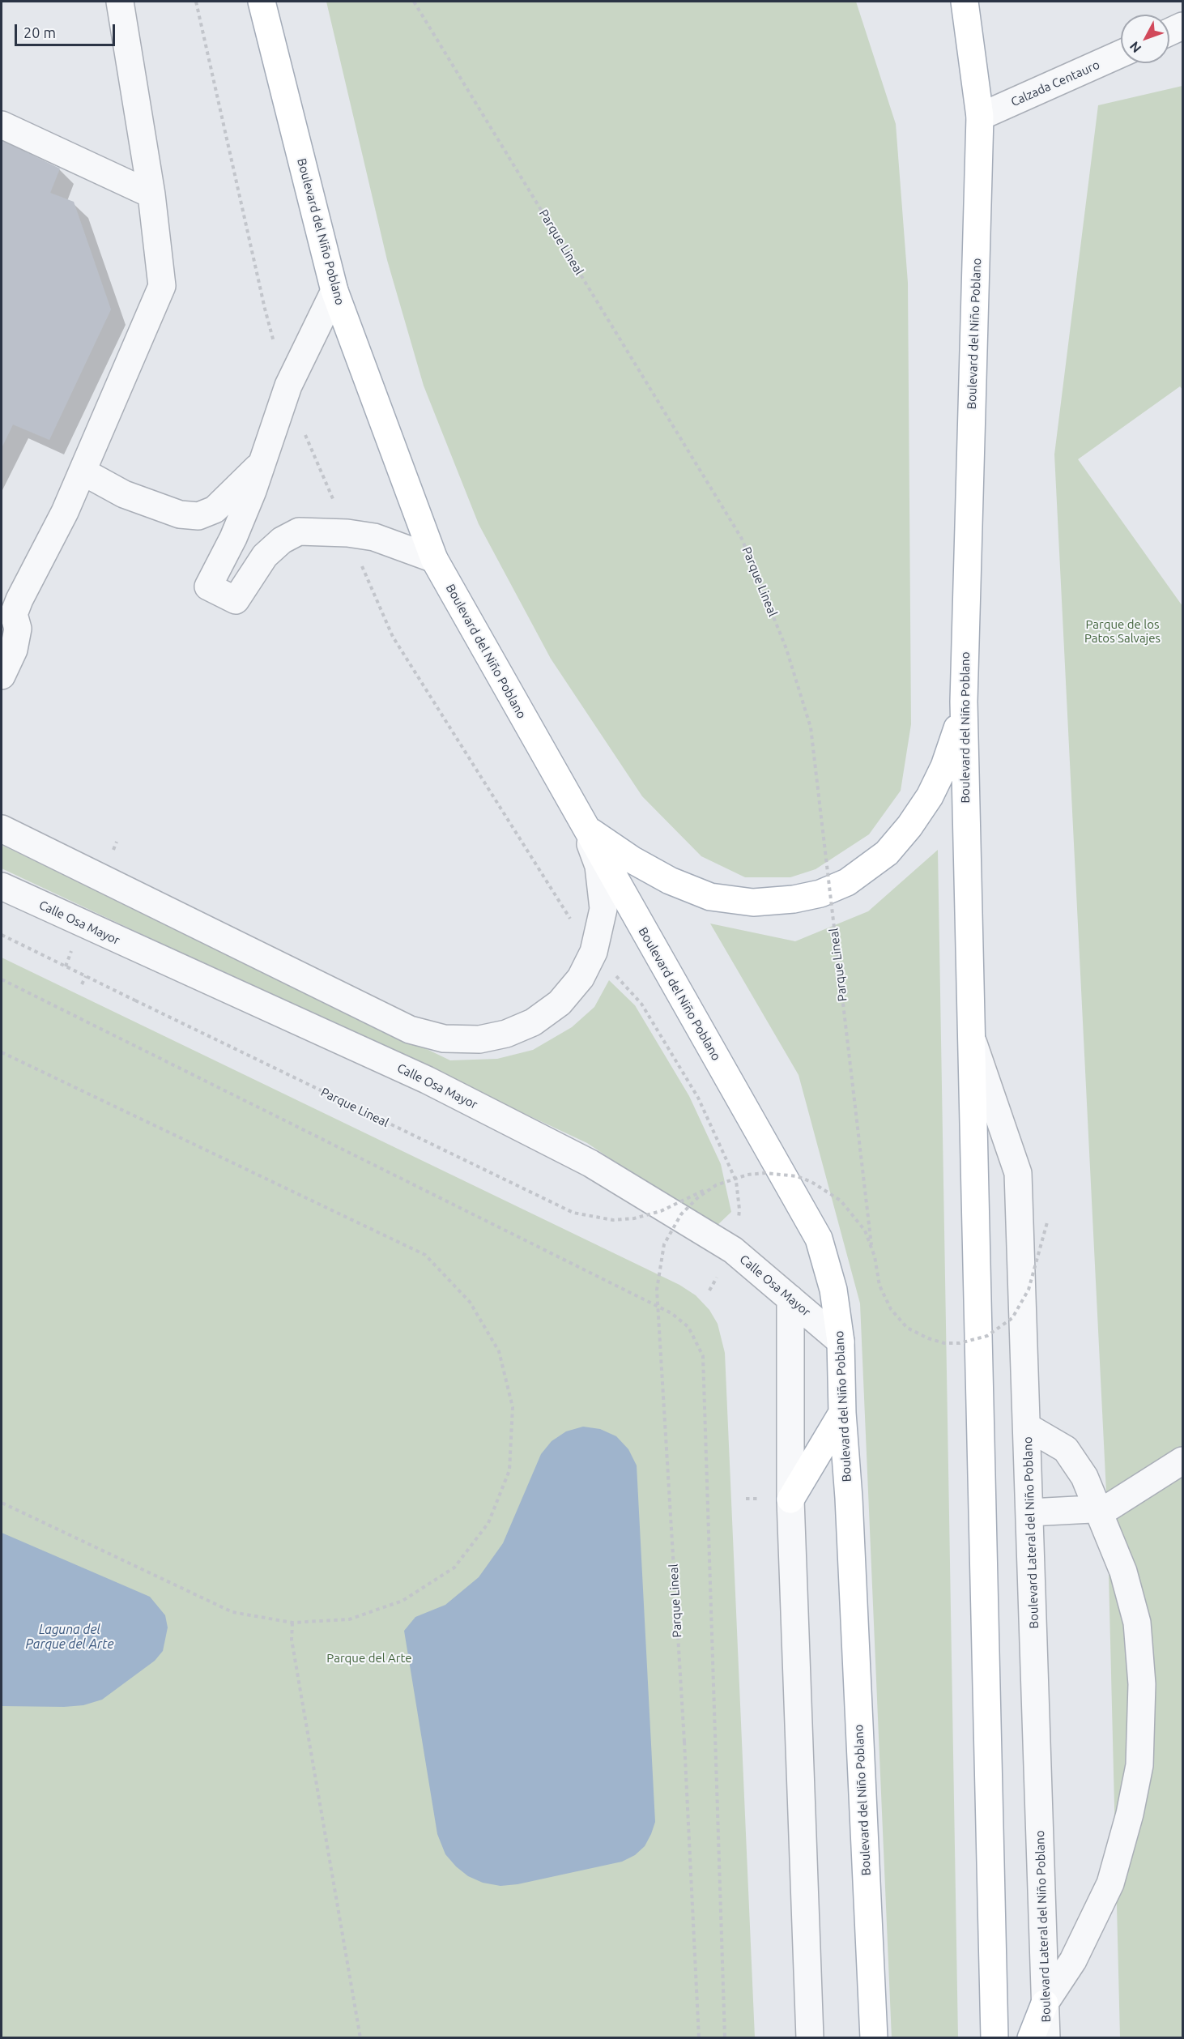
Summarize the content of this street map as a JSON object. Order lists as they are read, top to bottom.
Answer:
{
  "streets": {
    "main road": ["Boulevard del Niño Poblano"],
    "street": ["Calzada Centauro", "Calle Osa Mayor", "Boulevard Lateral del Niño Poblano"],
    "path": ["Parque Lineal"]
  },
  "crossings": [
    ["Calzada Centauro", "Boulevard del Niño Poblano"],
    ["Boulevard del Niño Poblano", "Calle Osa Mayor"],
    ["Boulevard del Niño Poblano", "Boulevard Lateral del Niño Poblano"]
  ],
  "water": ["Laguna del Parque del Arte"],
  "parks": ["Parque de los Patos Salvajes", "Parque del Arte"],
  "scale_bar": "20 m",
  "north": "bottom left"
}
